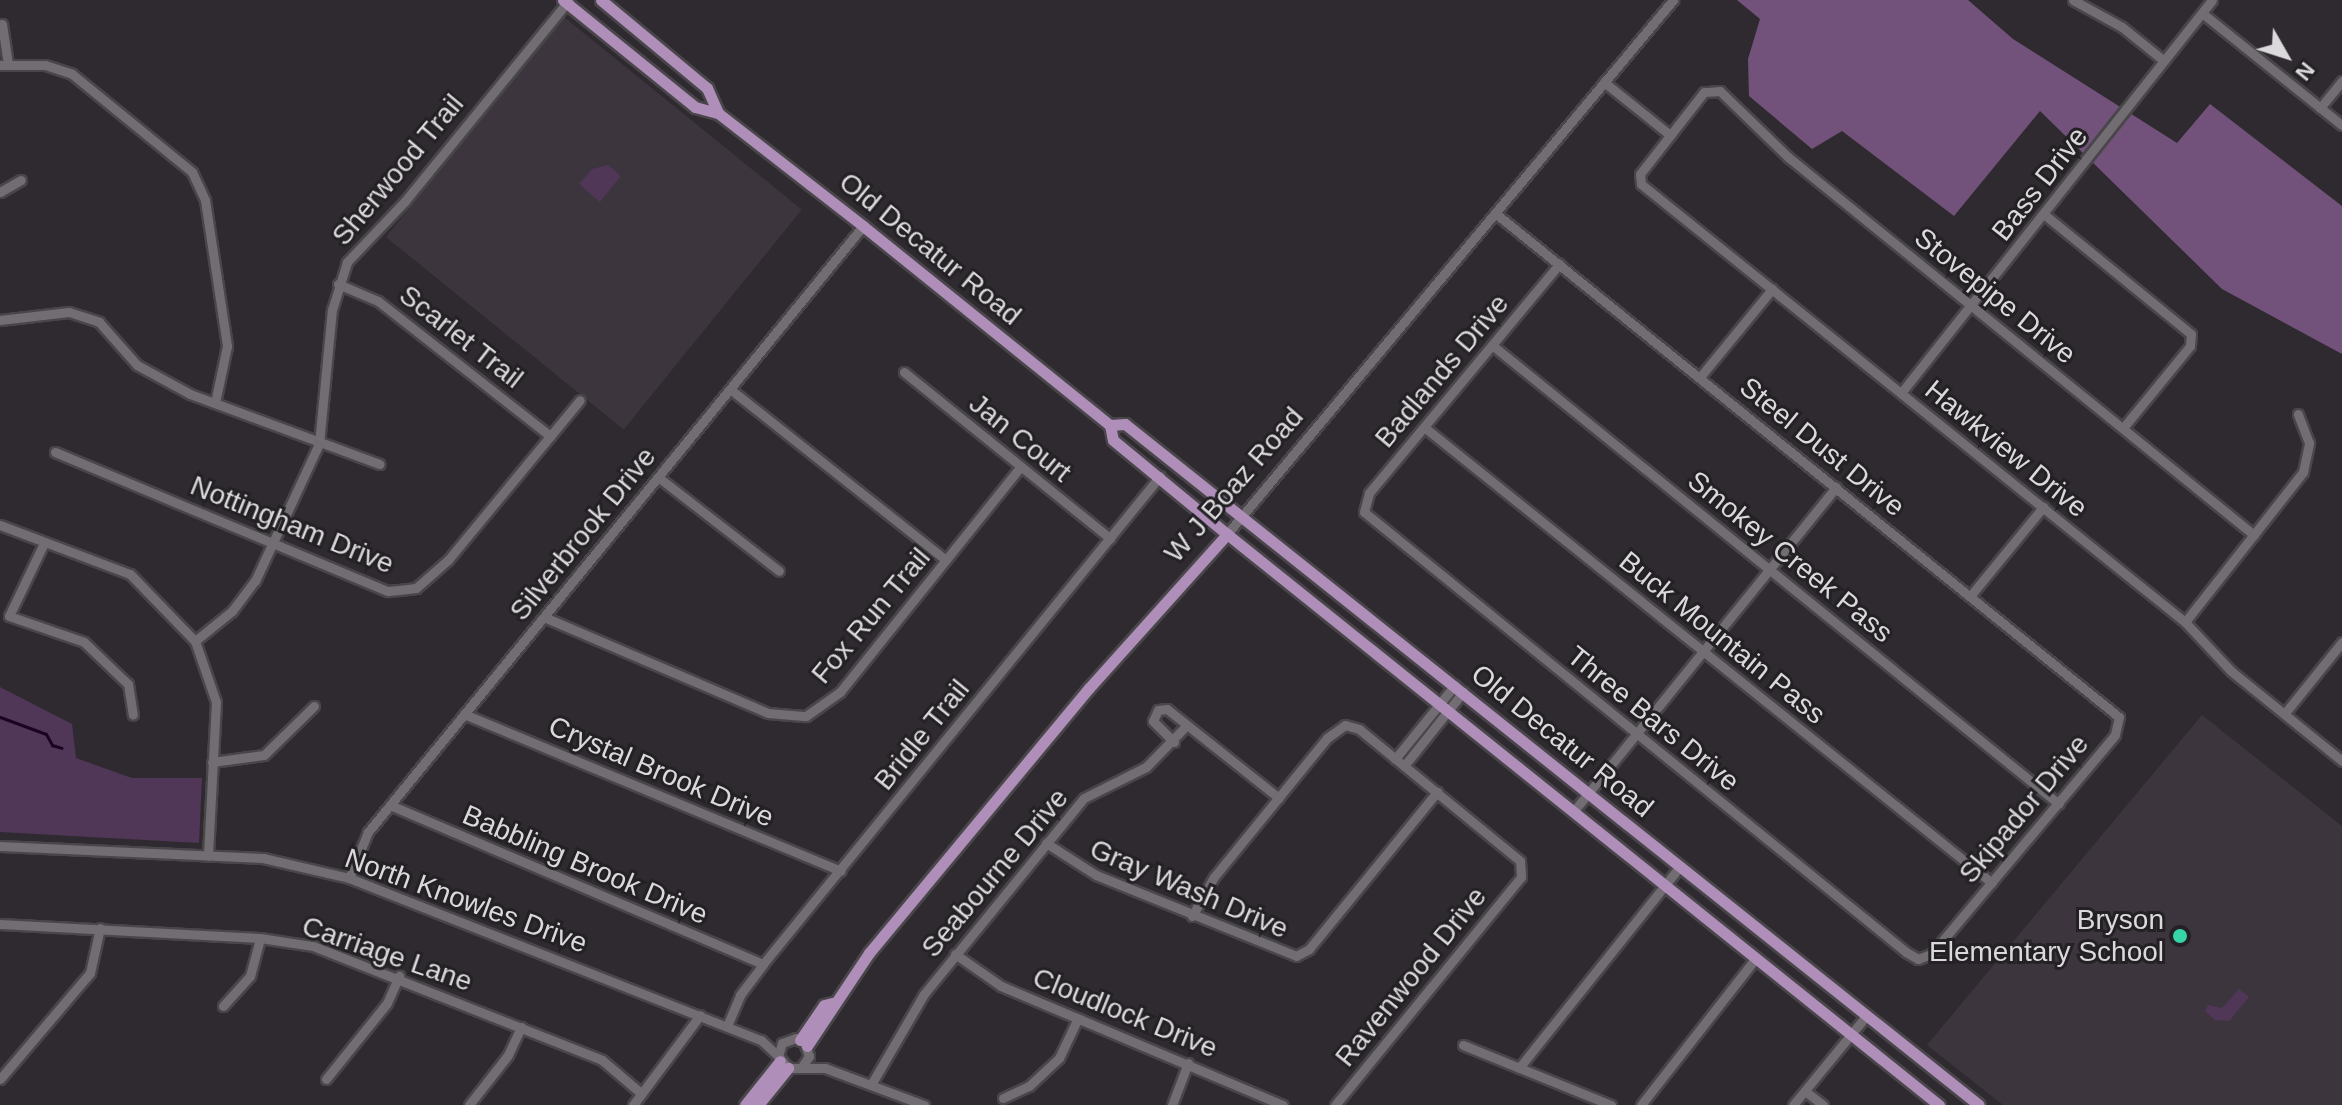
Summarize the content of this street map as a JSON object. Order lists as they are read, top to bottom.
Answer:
{
  "streets": {
    "main road": ["Old Decatur Road", "W J Boaz Road"],
    "street": [
      "Sherwood Trail",
      "Bass Drive",
      "Stovepipe Drive",
      "Scarlet Trail",
      "Badlands Drive",
      "Jan Court",
      "Steel Dust Drive",
      "Hawkview Drive",
      "Nottingham Drive",
      "Silverbrook Drive",
      "Smokey Creek Pass",
      "Fox Run Trail",
      "Buck Mountain Pass",
      "Three Bars Drive",
      "Bridle Trail",
      "Crystal Brook Drive",
      "Skipador Drive",
      "Babbling Brook Drive",
      "Seabourne Drive",
      "Gray Wash Drive",
      "North Knowles Drive",
      "Carriage Lane",
      "Ravenwood Drive",
      "Cloudlock Drive"
    ]
  },
  "crossings": [
    ["Sherwood Trail", "Old Decatur Road"],
    ["Sherwood Trail", "Scarlet Trail"],
    ["Sherwood Trail", "Nottingham Drive"],
    ["Bass Drive", "Stovepipe Drive"],
    ["Bass Drive", "Hawkview Drive"],
    ["Old Decatur Road", "W J Boaz Road"],
    ["Old Decatur Road", "Silverbrook Drive"],
    ["Old Decatur Road", "Bridle Trail"],
    ["Stovepipe Drive", "Hawkview Drive"],
    ["Scarlet Trail", "Nottingham Drive"],
    ["Badlands Drive", "Steel Dust Drive"],
    ["Badlands Drive", "Smokey Creek Pass"],
    ["Badlands Drive", "Buck Mountain Pass"],
    ["Badlands Drive", "Three Bars Drive"],
    ["Jan Court", "Fox Run Trail"],
    ["Jan Court", "Bridle Trail"],
    ["Steel Dust Drive", "W J Boaz Road"],
    ["Steel Dust Drive", "Skipador Drive"],
    ["W J Boaz Road", "North Knowles Drive"],
    ["Silverbrook Drive", "Fox Run Trail"],
    ["Silverbrook Drive", "Crystal Brook Drive"],
    ["Silverbrook Drive", "Babbling Brook Drive"],
    ["Silverbrook Drive", "North Knowles Drive"],
    ["Smokey Creek Pass", "Skipador Drive"],
    ["Buck Mountain Pass", "Skipador Drive"],
    ["Three Bars Drive", "Skipador Drive"],
    ["Bridle Trail", "Crystal Brook Drive"],
    ["Bridle Trail", "Babbling Brook Drive"],
    ["Bridle Trail", "North Knowles Drive"],
    ["Seabourne Drive", "Gray Wash Drive"],
    ["Seabourne Drive", "Cloudlock Drive"],
    ["Gray Wash Drive", "Ravenwood Drive"]
  ],
  "places": ["Bryson Elementary School"],
  "north": "bottom right"
}
